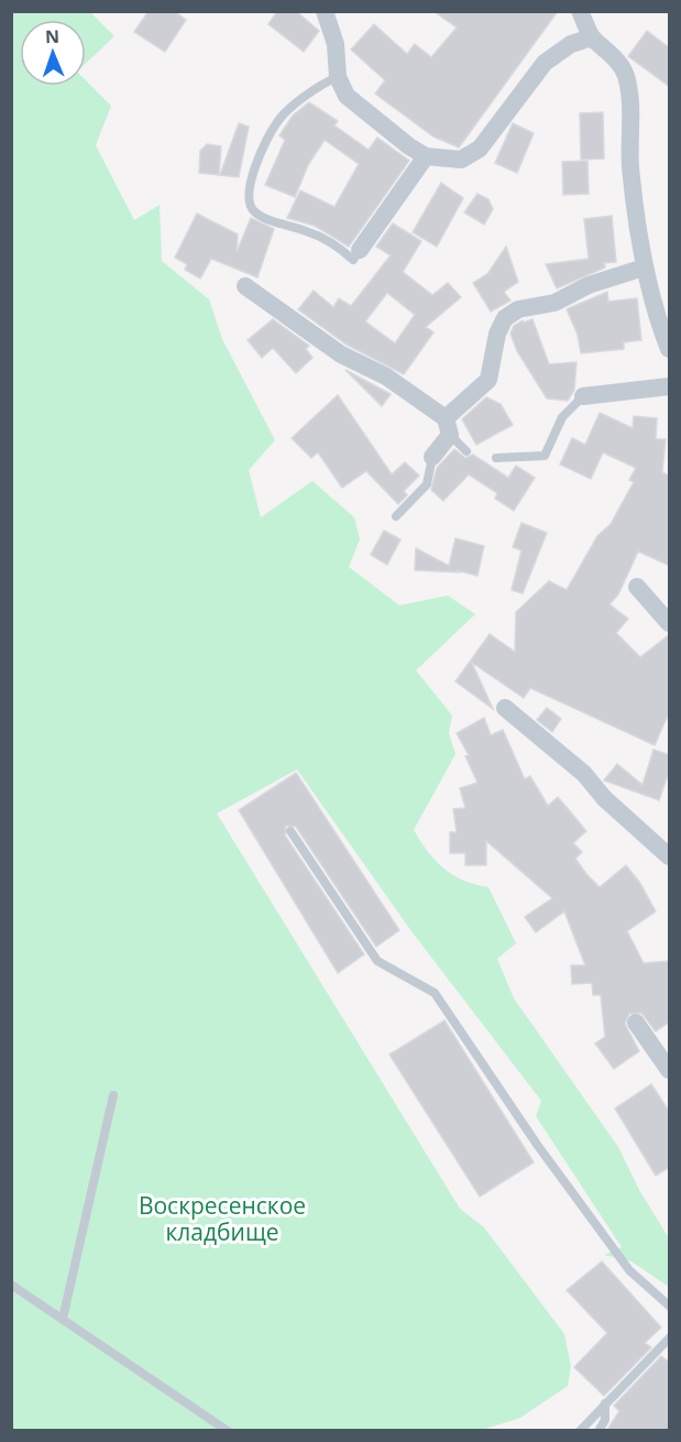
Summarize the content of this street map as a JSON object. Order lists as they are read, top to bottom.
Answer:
{
  "parks": ["Воскресенское кладбище"],
  "north": "top"
}
